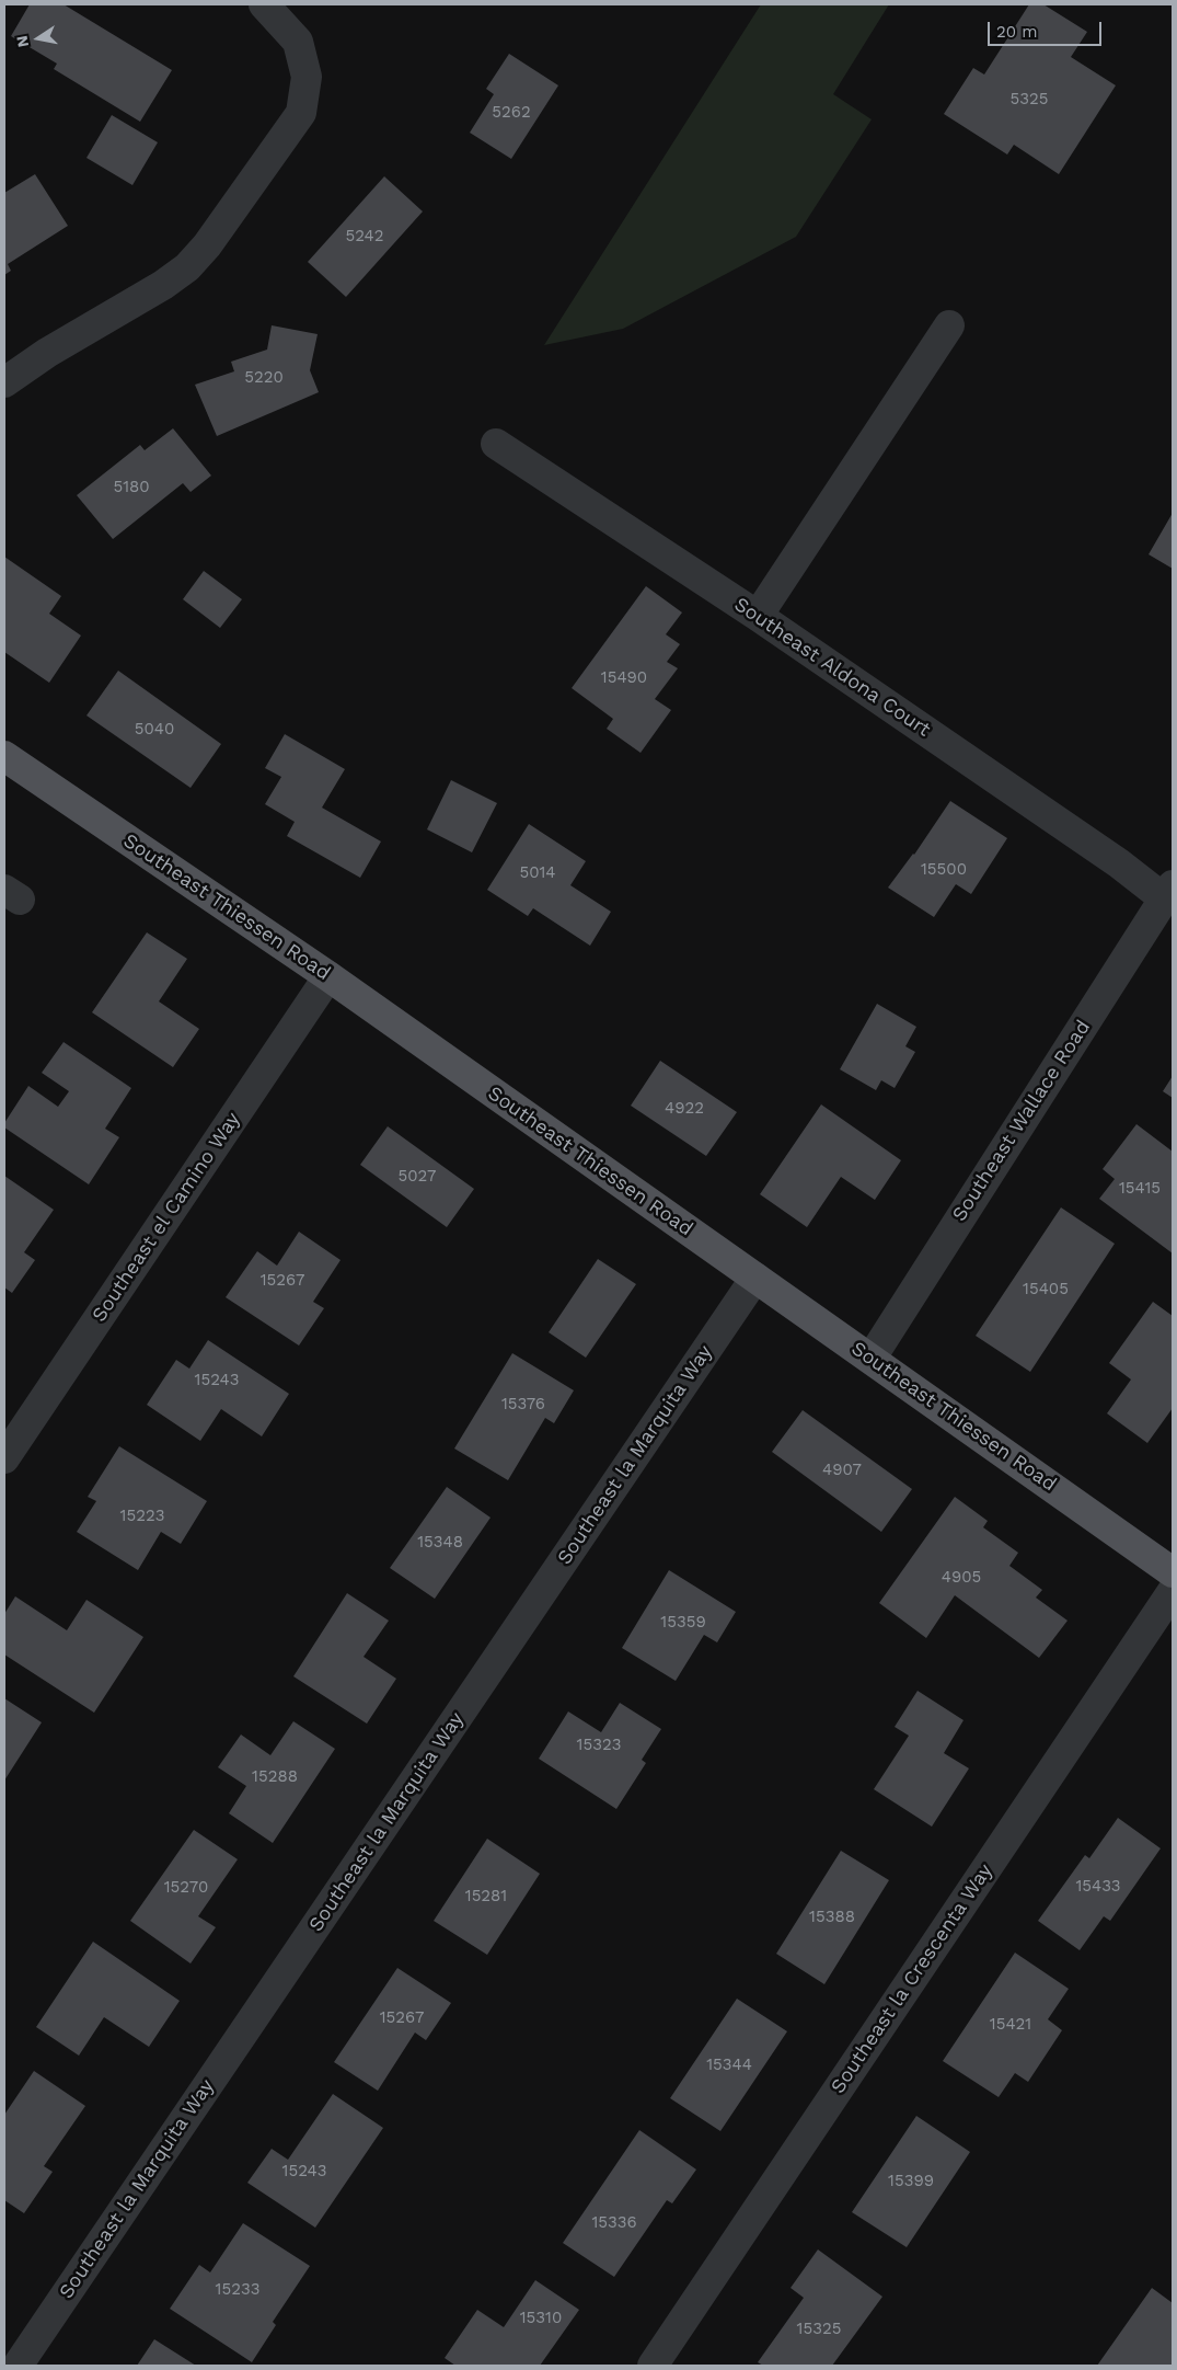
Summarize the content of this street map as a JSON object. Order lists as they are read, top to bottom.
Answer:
{
  "streets": {
    "main road": ["Southeast Thiessen Road"],
    "street": [
      "Southeast Aldona Court",
      "Southeast Wallace Road",
      "Southeast el Camino Way",
      "Southeast la Marquita Way",
      "Southeast la Crescenta Way"
    ]
  },
  "crossings": [
    ["Southeast Aldona Court", "Southeast Wallace Road"],
    ["Southeast Thiessen Road", "Southeast Wallace Road"],
    ["Southeast Thiessen Road", "Southeast el Camino Way"],
    ["Southeast Thiessen Road", "Southeast la Marquita Way"]
  ],
  "house_numbers": [
    "5325",
    "5262",
    "5242",
    "5220",
    "5180",
    "15490",
    "5040",
    "15500",
    "5014",
    "4922",
    "5027",
    "15415",
    "15267",
    "15405",
    "15243",
    "15376",
    "4907",
    "15223",
    "15348",
    "4905",
    "15359",
    "15323",
    "15288",
    "15433",
    "15270",
    "15281",
    "15388",
    "15267",
    "15421",
    "15344",
    "15243",
    "15399",
    "15336",
    "15233",
    "15310",
    "15325"
  ],
  "scale_bar": "20 m",
  "north": "left"
}
